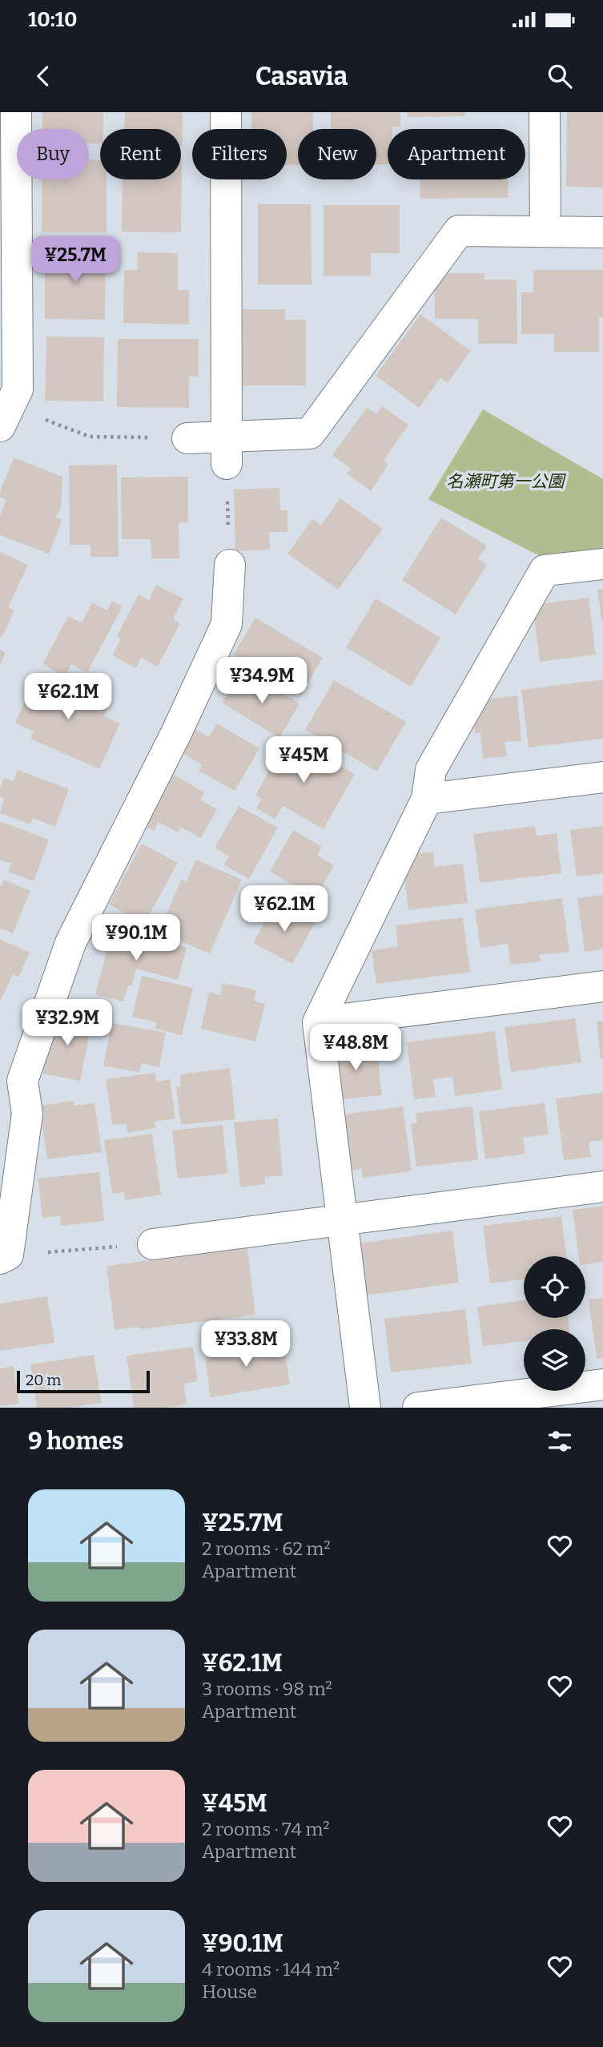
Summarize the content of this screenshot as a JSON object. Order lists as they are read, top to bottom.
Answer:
{
  "parks": ["名瀬町第一公園"],
  "scale_bar": "20 m",
  "page": {
    "status": "10:10",
    "header": "Casavia",
    "chip": [
      "Buy",
      "Rent",
      "Filters",
      "New",
      "Apartment"
    ],
    "price": [
      "¥25.7M",
      "¥34.9M",
      "¥62.1M",
      "¥45M",
      "¥62.1M",
      "¥90.1M",
      "¥32.9M",
      "¥48.8M",
      "¥33.8M"
    ],
    "scale": "20 m",
    "heading": "9 homes",
    "list": [
      {
        "name": "¥25.7M",
        "note": "2 rooms · 62 m² · Apartment"
      },
      {
        "name": "¥62.1M",
        "note": "3 rooms · 98 m² · Apartment"
      },
      {
        "name": "¥45M",
        "note": "2 rooms · 74 m² · Apartment"
      },
      {
        "name": "¥90.1M",
        "note": "4 rooms · 144 m² · House"
      }
    ]
  }
}
